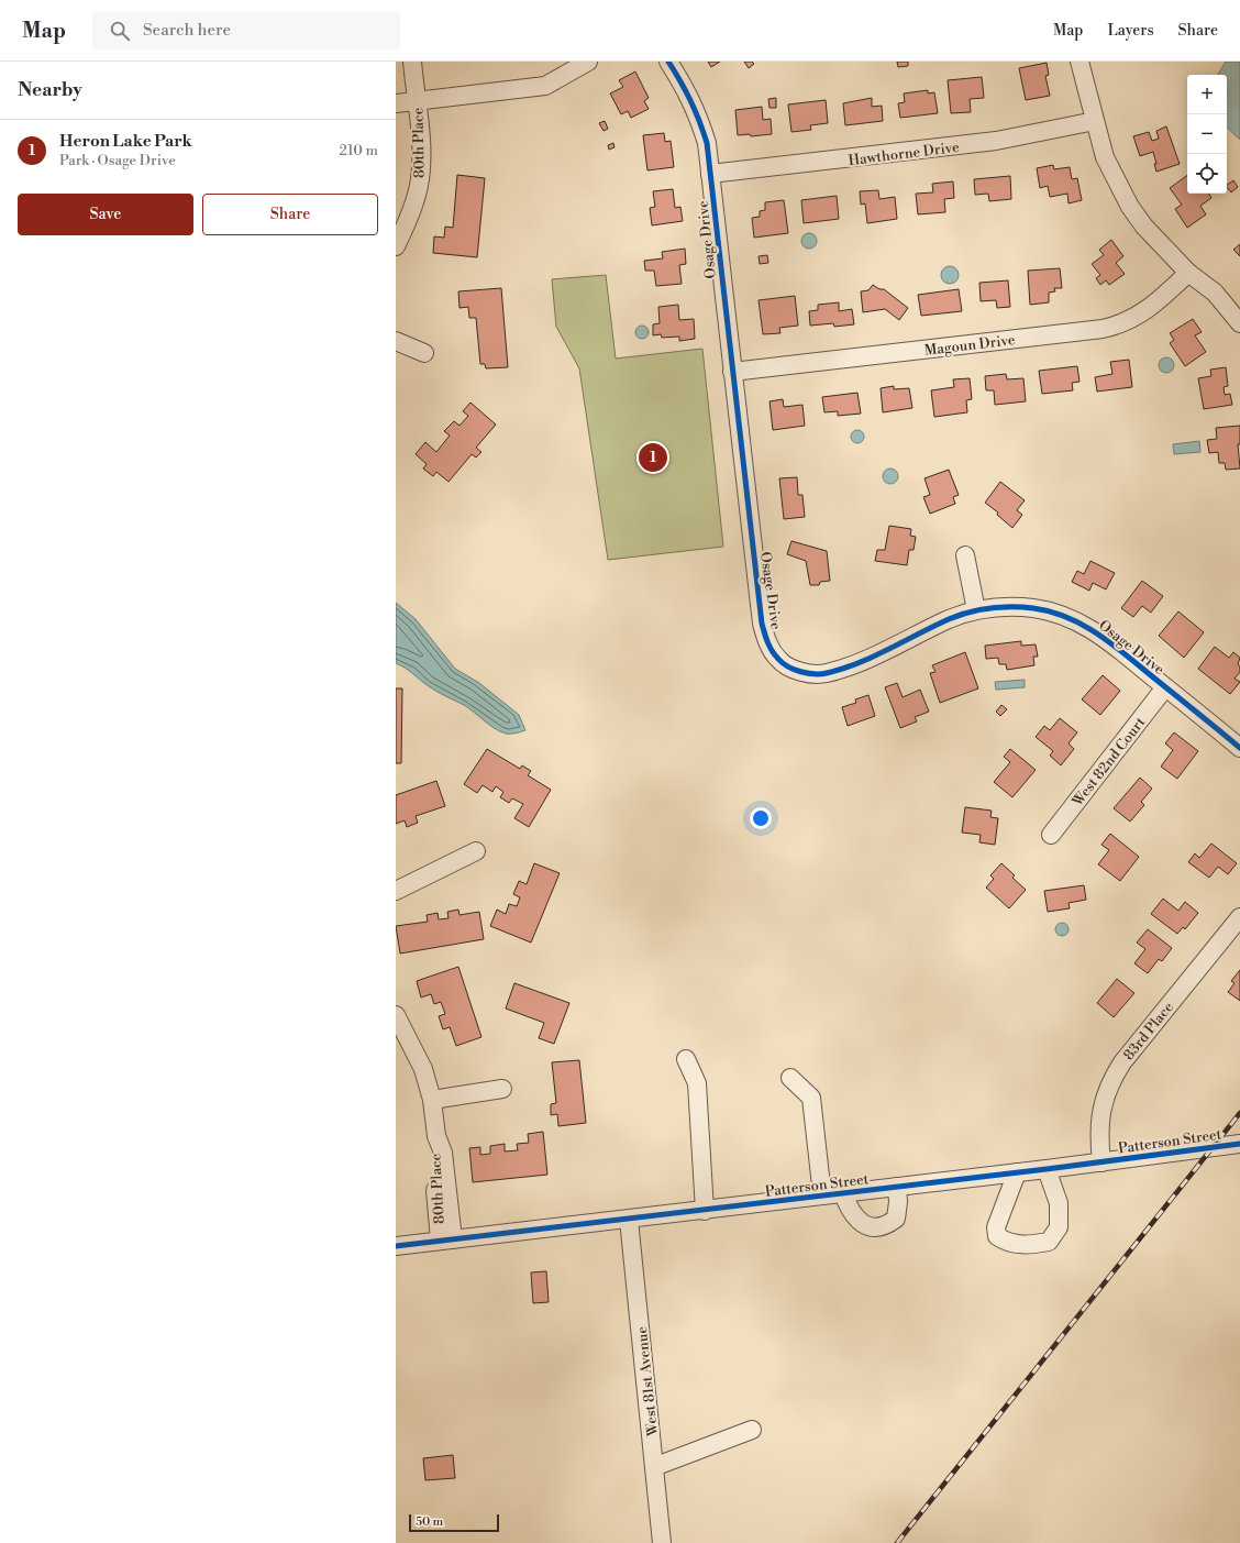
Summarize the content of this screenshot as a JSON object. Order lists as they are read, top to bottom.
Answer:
{
  "streets": {
    "street": [
      "80th Place",
      "Hawthorne Drive",
      "Osage Drive",
      "Magoun Drive",
      "West 82nd Court",
      "83rd Place",
      "Patterson Street",
      "West 81st Avenue"
    ]
  },
  "crossings": [
    ["80th Place", "Patterson Street"],
    ["Hawthorne Drive", "Osage Drive"],
    ["Osage Drive", "Magoun Drive"],
    ["Osage Drive", "West 82nd Court"],
    ["83rd Place", "Patterson Street"],
    ["Patterson Street", "West 81st Avenue"]
  ],
  "scale_bar": "50 m",
  "page": {
    "header": "Map",
    "search": "Search here",
    "nav": ["Map", "Layers", "Share"],
    "heading": "Nearby",
    "map_buttons": ["+", "−"],
    "list": [
      {
        "mark": "1",
        "name": "Heron Lake Park",
        "note": "Park · Osage Drive",
        "value": "210 m"
      }
    ],
    "buttons": ["Save", "Share"],
    "pins": "1",
    "scale": "50 m"
  }
}
